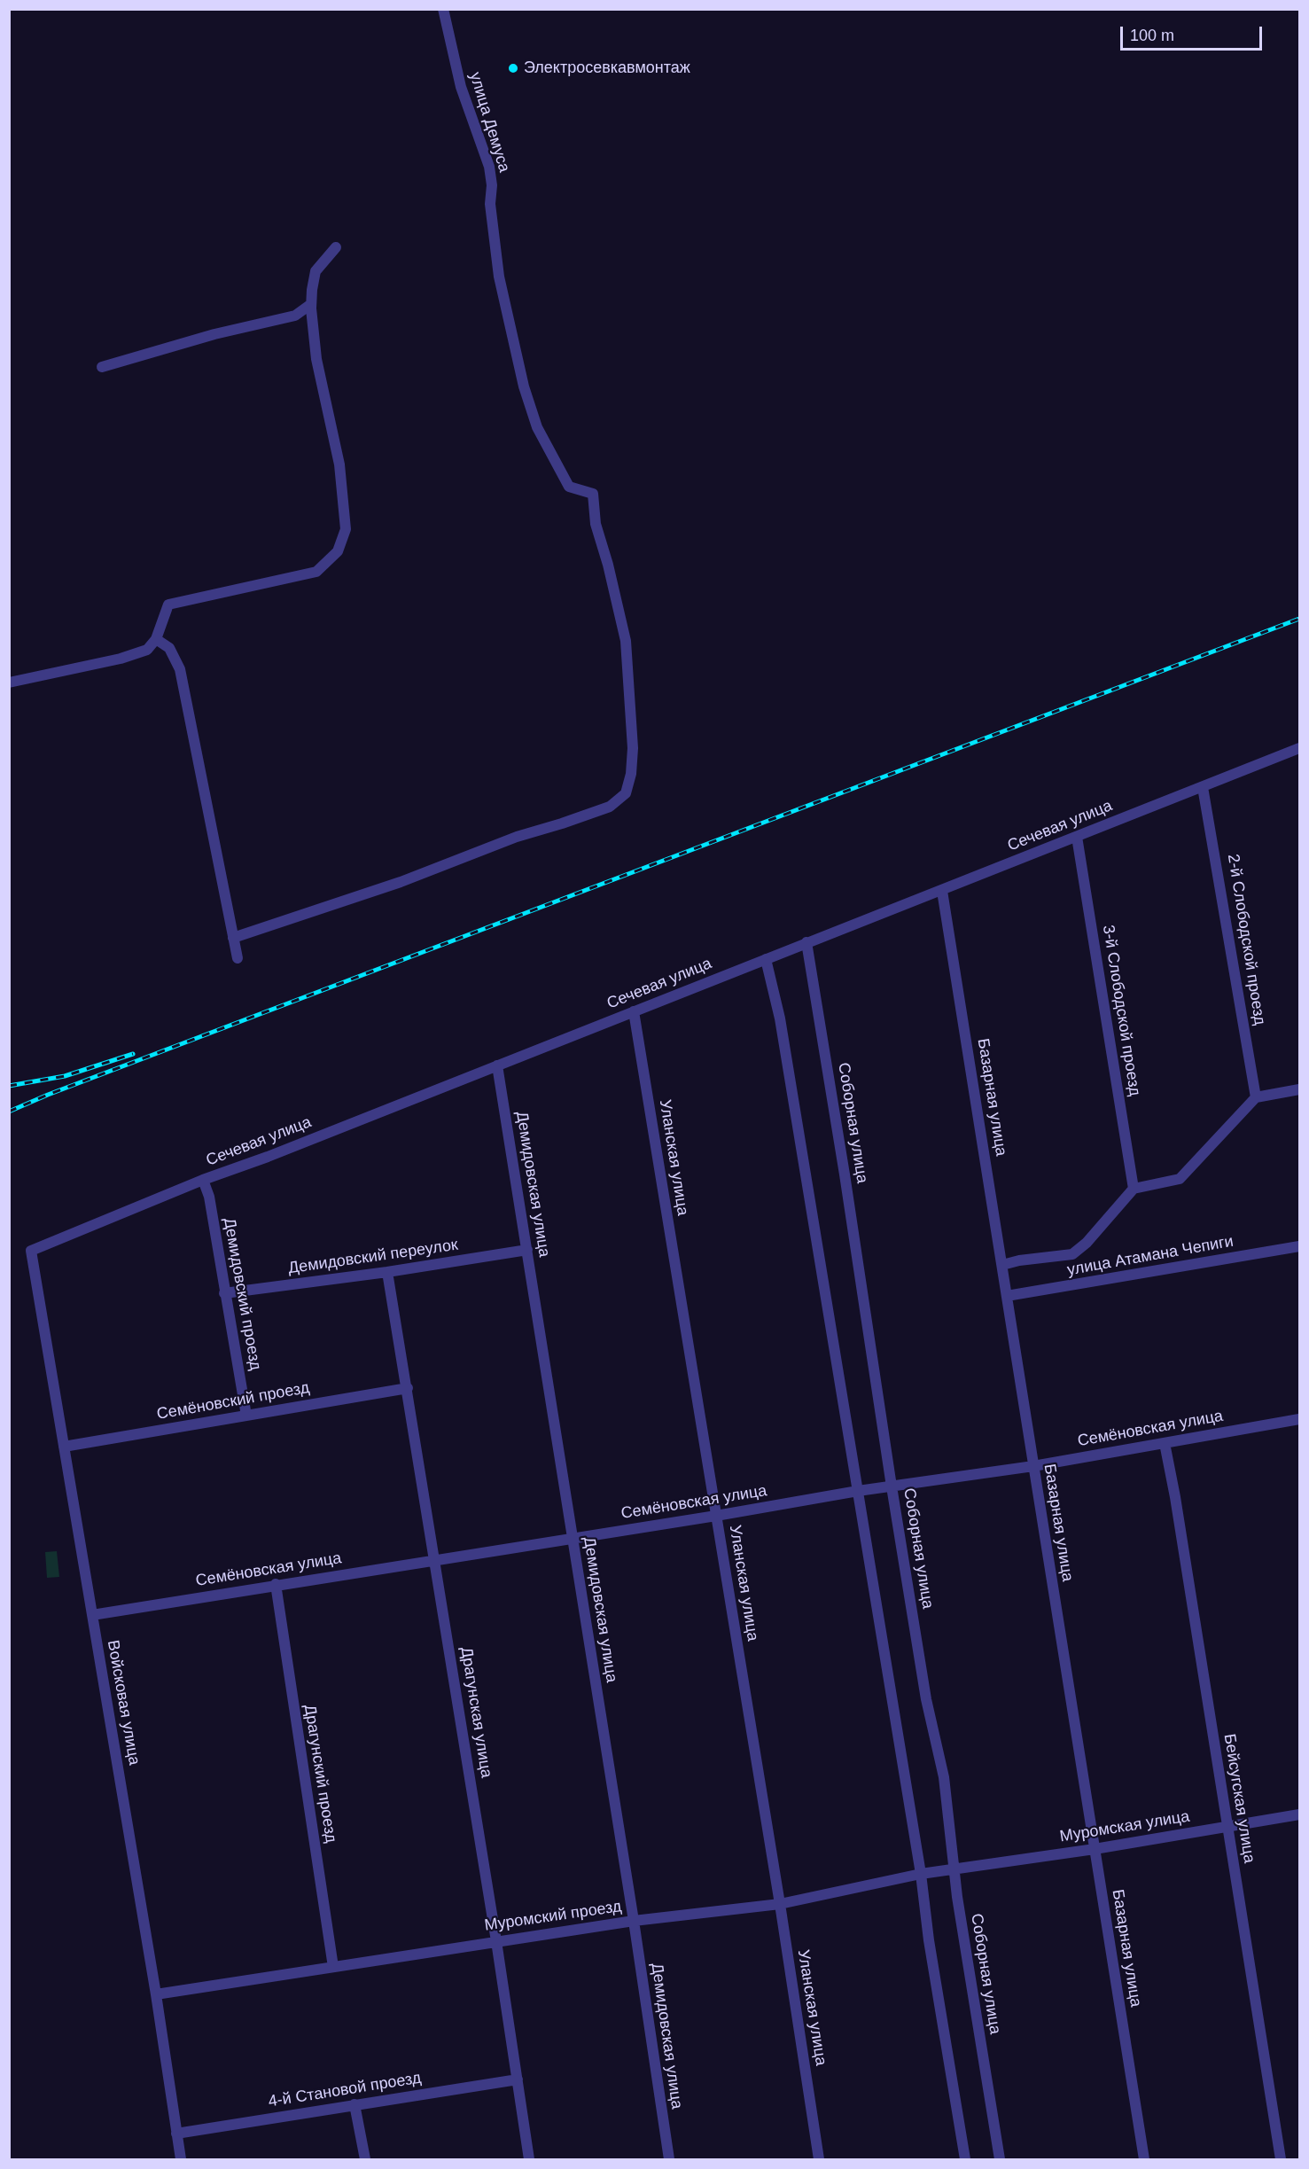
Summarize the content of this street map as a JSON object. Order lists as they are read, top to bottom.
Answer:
{
  "streets": {
    "street": [
      "улица Демуса",
      "Сечевая улица",
      "2-й Слободской проезд",
      "3-й Слободской проезд",
      "Базарная улица",
      "Соборная улица",
      "Уланская улица",
      "Демидовская улица",
      "улица Атамана Чепиги",
      "Демидовский переулок",
      "Демидовский проезд",
      "Семёновский проезд",
      "Семёновская улица",
      "Войсковая улица",
      "Драгунская улица",
      "Драгунский проезд",
      "Бейсугская улица",
      "Муромская улица",
      "Муромский проезд",
      "4-й Становой проезд"
    ]
  },
  "crossings": [
    ["Сечевая улица", "2-й Слободской проезд"],
    ["Сечевая улица", "3-й Слободской проезд"],
    ["Сечевая улица", "Базарная улица"],
    ["Сечевая улица", "Соборная улица"],
    ["Сечевая улица", "Уланская улица"],
    ["Сечевая улица", "Демидовская улица"],
    ["Сечевая улица", "Демидовский проезд"],
    ["Сечевая улица", "Войсковая улица"],
    ["Базарная улица", "улица Атамана Чепиги"],
    ["Базарная улица", "Семёновская улица"],
    ["Базарная улица", "Муромская улица"],
    ["Соборная улица", "Семёновская улица"],
    ["Соборная улица", "Муромская улица"],
    ["Соборная улица", "Муромский проезд"],
    ["Уланская улица", "Семёновская улица"],
    ["Уланская улица", "Муромский проезд"],
    ["Демидовская улица", "Демидовский переулок"],
    ["Демидовская улица", "Семёновская улица"],
    ["Демидовская улица", "Муромский проезд"],
    ["Демидовский переулок", "Демидовский проезд"],
    ["Демидовский переулок", "Драгунская улица"],
    ["Демидовский проезд", "Семёновский проезд"],
    ["Семёновский проезд", "Войсковая улица"],
    ["Семёновский проезд", "Драгунская улица"],
    ["Семёновская улица", "Войсковая улица"],
    ["Семёновская улица", "Драгунская улица"],
    ["Семёновская улица", "Драгунский проезд"],
    ["Семёновская улица", "Бейсугская улица"],
    ["Войсковая улица", "Муромский проезд"],
    ["Войсковая улица", "4-й Становой проезд"],
    ["Драгунская улица", "Муромский проезд"],
    ["Драгунская улица", "4-й Становой проезд"],
    ["Драгунский проезд", "Муромский проезд"],
    ["Бейсугская улица", "Муромская улица"],
    ["Муромская улица", "Муромский проезд"]
  ],
  "places": ["Электросевкавмонтаж"],
  "scale_bar": "100 m"
}
